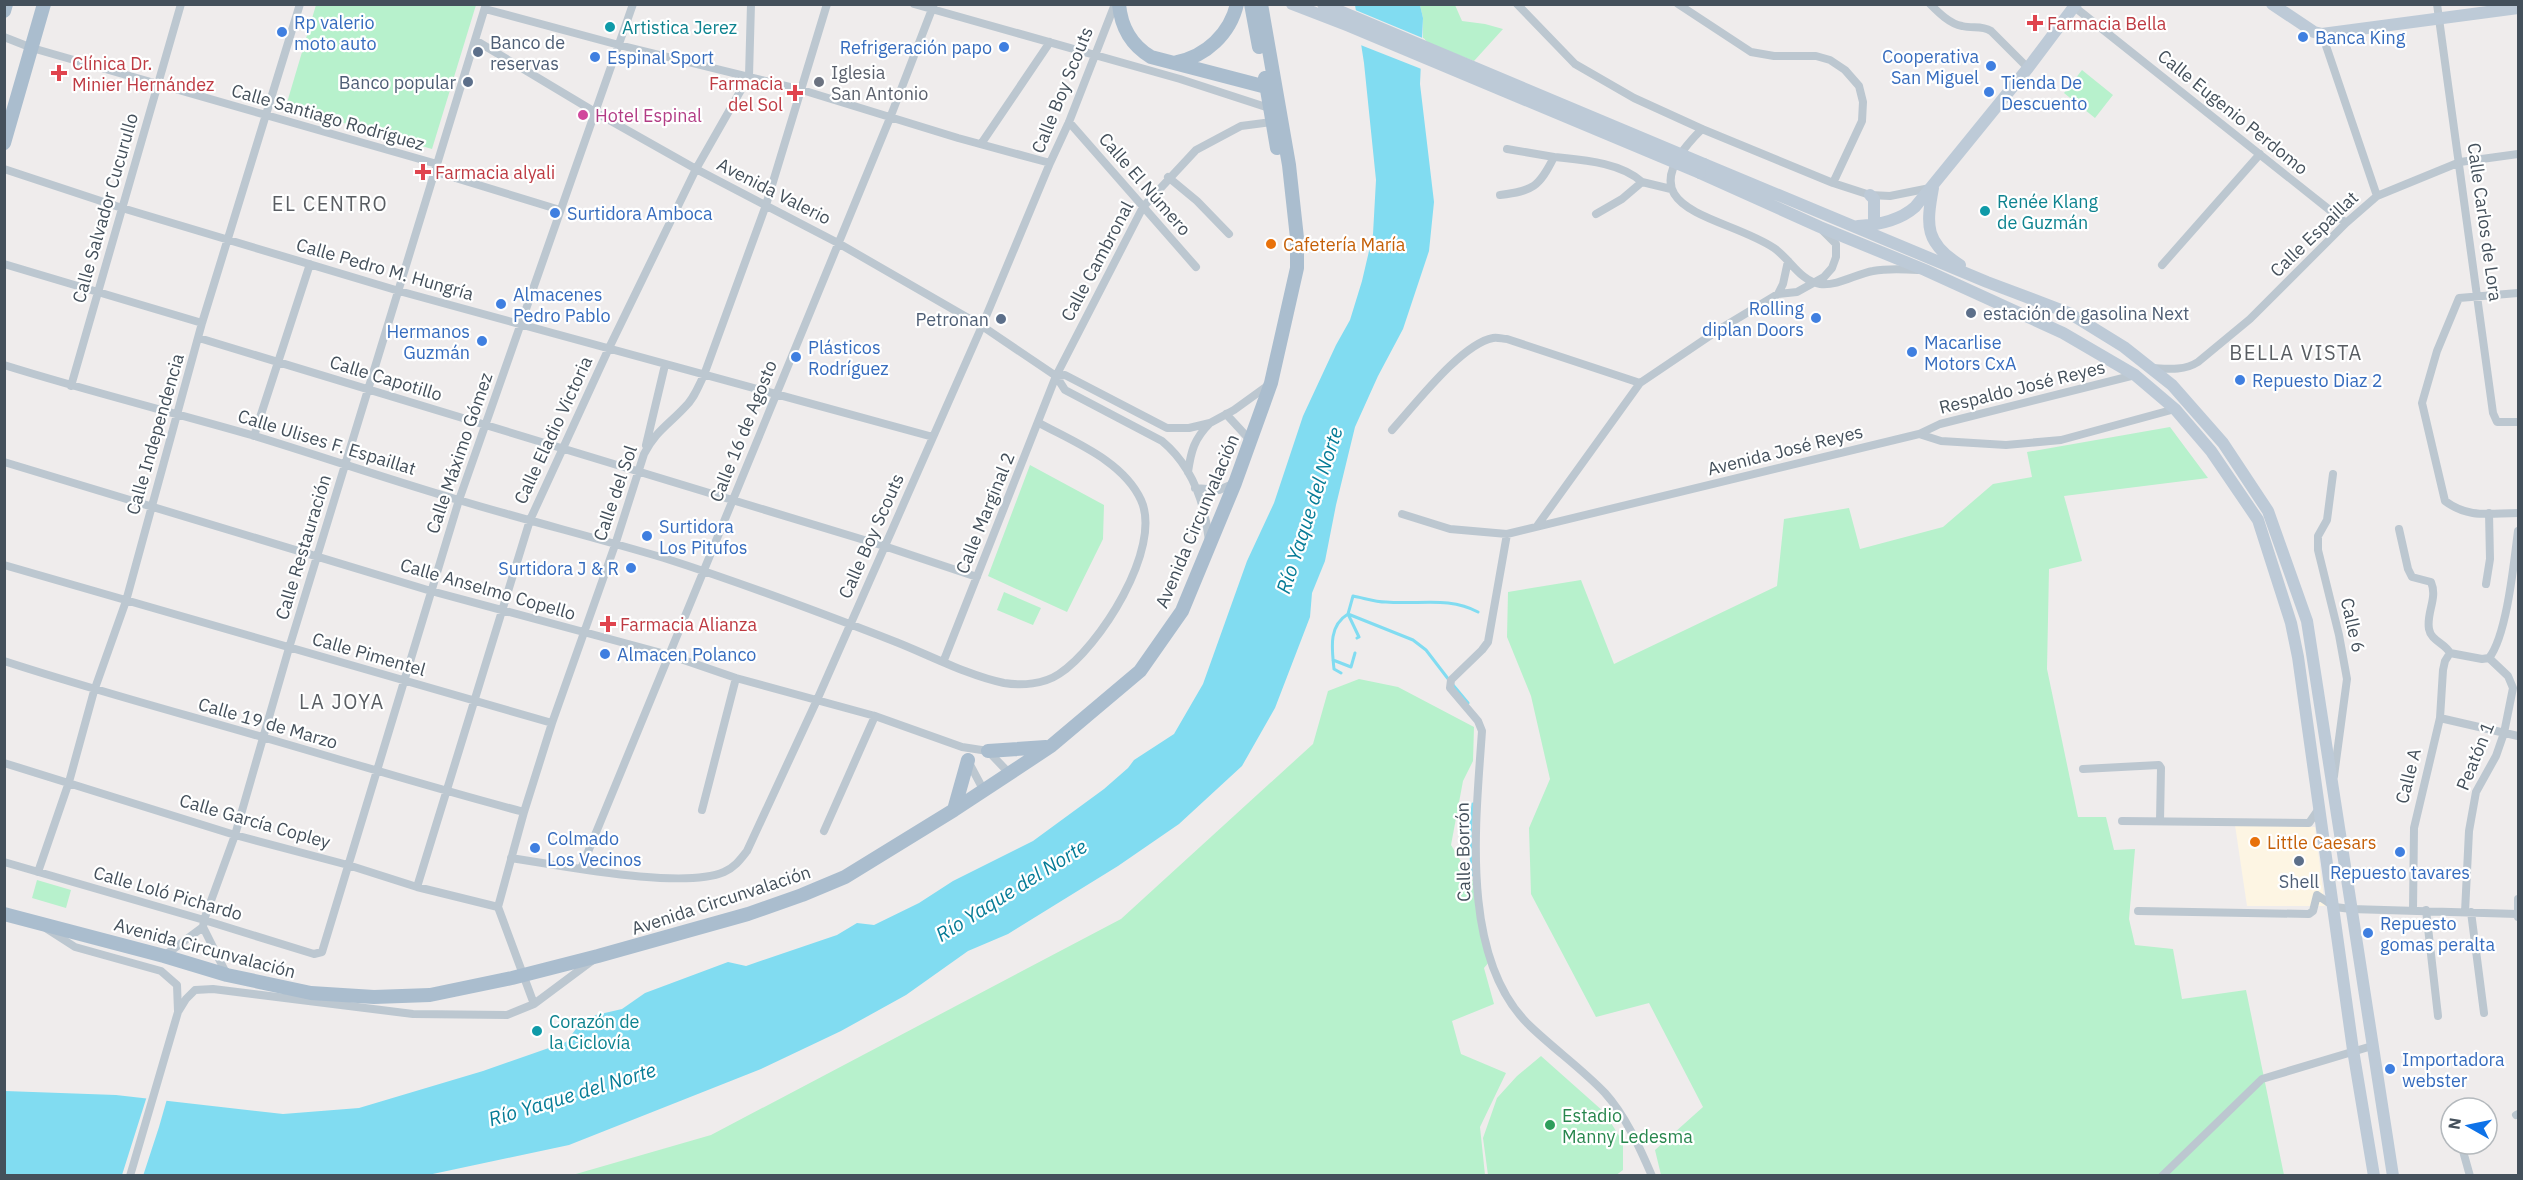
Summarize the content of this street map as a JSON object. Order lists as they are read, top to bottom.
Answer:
{
  "streets": {
    "main road": ["Avenida Circunvalación"],
    "street": [
      "Calle Boy Scouts",
      "Calle Eugenio Perdomo",
      "Calle Santiago Rodríguez",
      "Calle El Número",
      "Avenida Valerio",
      "Calle Salvador Cucurullo",
      "Calle Carlos de Lora",
      "Calle Espaillat",
      "Calle Cambronal",
      "Calle Pedro M. Hungría",
      "Calle Capotillo",
      "Respaldo José Reyes",
      "Calle Eladio Victoria",
      "Calle 16 de Agosto",
      "Calle Independencia",
      "Calle Ulises F. Espaillat",
      "Avenida José Reyes",
      "Calle Máximo Gómez",
      "Calle del Sol",
      "Calle Marginal 2",
      "Calle Restauración",
      "Calle Anselmo Copello",
      "Calle 6",
      "Calle Pimentel",
      "Calle 19 de Marzo",
      "Peatón 1",
      "Calle A",
      "Calle García Copley",
      "Calle Borrón",
      "Calle Loló Pichardo"
    ]
  },
  "crossings": [
    ["Calle Boy Scouts", "Calle El Número"],
    ["Calle Boy Scouts", "Avenida Valerio"],
    ["Calle Boy Scouts", "Calle Pedro M. Hungría"],
    ["Calle Boy Scouts", "Calle Capotillo"],
    ["Calle Boy Scouts", "Calle 16 de Agosto"],
    ["Calle Boy Scouts", "Calle Ulises F. Espaillat"],
    ["Calle Boy Scouts", "Calle del Sol"],
    ["Calle Boy Scouts", "Calle Anselmo Copello"],
    ["Calle Eugenio Perdomo", "Calle Espaillat"],
    ["Calle Santiago Rodríguez", "Calle Salvador Cucurullo"],
    ["Calle Santiago Rodríguez", "Calle Independencia"],
    ["Calle Santiago Rodríguez", "Calle Máximo Gómez"],
    ["Calle Santiago Rodríguez", "Calle Restauración"],
    ["Calle El Número", "Calle Cambronal"],
    ["Avenida Valerio", "Calle Cambronal"],
    ["Avenida Valerio", "Calle Eladio Victoria"],
    ["Avenida Valerio", "Calle 16 de Agosto"],
    ["Avenida Valerio", "Calle Máximo Gómez"],
    ["Avenida Valerio", "Calle del Sol"],
    ["Avenida Valerio", "Calle Marginal 2"],
    ["Avenida Valerio", "Avenida Circunvalación"],
    ["Avenida Valerio", "Calle Restauración"],
    ["Calle Salvador Cucurullo", "Calle Pedro M. Hungría"],
    ["Calle Salvador Cucurullo", "Calle Ulises F. Espaillat"],
    ["Calle Carlos de Lora", "Calle Espaillat"],
    ["Calle Cambronal", "Calle Marginal 2"],
    ["Calle Cambronal", "Avenida Circunvalación"],
    ["Calle Pedro M. Hungría", "Calle Eladio Victoria"],
    ["Calle Pedro M. Hungría", "Calle 16 de Agosto"],
    ["Calle Pedro M. Hungría", "Calle Independencia"],
    ["Calle Pedro M. Hungría", "Calle Máximo Gómez"],
    ["Calle Pedro M. Hungría", "Calle del Sol"],
    ["Calle Pedro M. Hungría", "Calle Restauración"],
    ["Calle Capotillo", "Calle Eladio Victoria"],
    ["Calle Capotillo", "Calle 16 de Agosto"],
    ["Calle Capotillo", "Calle Independencia"],
    ["Calle Capotillo", "Calle Máximo Gómez"],
    ["Calle Capotillo", "Calle del Sol"],
    ["Calle Capotillo", "Calle Marginal 2"],
    ["Calle Capotillo", "Calle Restauración"],
    ["Respaldo José Reyes", "Avenida José Reyes"],
    ["Calle Eladio Victoria", "Calle Ulises F. Espaillat"],
    ["Calle Eladio Victoria", "Calle Anselmo Copello"],
    ["Calle Eladio Victoria", "Calle Pimentel"],
    ["Calle Eladio Victoria", "Calle 19 de Marzo"],
    ["Calle Eladio Victoria", "Calle García Copley"],
    ["Calle 16 de Agosto", "Calle Ulises F. Espaillat"],
    ["Calle 16 de Agosto", "Calle Anselmo Copello"],
    ["Calle Independencia", "Calle Ulises F. Espaillat"],
    ["Calle Independencia", "Calle Anselmo Copello"],
    ["Calle Independencia", "Calle Pimentel"],
    ["Calle Independencia", "Calle 19 de Marzo"],
    ["Calle Independencia", "Calle García Copley"],
    ["Calle Independencia", "Calle Loló Pichardo"],
    ["Calle Ulises F. Espaillat", "Calle Máximo Gómez"],
    ["Calle Ulises F. Espaillat", "Calle del Sol"],
    ["Calle Ulises F. Espaillat", "Calle Marginal 2"],
    ["Calle Ulises F. Espaillat", "Calle Restauración"],
    ["Avenida José Reyes", "Calle Borrón"],
    ["Calle Máximo Gómez", "Calle Anselmo Copello"],
    ["Calle Máximo Gómez", "Calle Pimentel"],
    ["Calle Máximo Gómez", "Calle 19 de Marzo"],
    ["Calle Máximo Gómez", "Calle García Copley"],
    ["Calle Máximo Gómez", "Calle Loló Pichardo"],
    ["Calle del Sol", "Calle Anselmo Copello"],
    ["Calle del Sol", "Calle Pimentel"],
    ["Calle del Sol", "Calle 19 de Marzo"],
    ["Calle del Sol", "Calle García Copley"],
    ["Calle Restauración", "Calle Anselmo Copello"],
    ["Calle Restauración", "Calle Pimentel"],
    ["Calle Restauración", "Calle 19 de Marzo"],
    ["Calle Restauración", "Calle García Copley"],
    ["Calle Restauración", "Calle Loló Pichardo"]
  ],
  "districts": ["EL CENTRO", "BELLA VISTA", "LA JOYA"],
  "water": ["Río Yaque del Norte"],
  "places": {
    "health": [
      "Farmacia Bella",
      "Clínica Dr. Minier Hernández",
      "Farmacia del Sol",
      "Farmacia alyali",
      "Farmacia Alianza"
    ],
    "other": [
      "Artistica Jerez",
      "Rp valerio moto auto",
      "Banca King",
      "Refrigeración papo",
      "Banco de reservas",
      "Espinal Sport",
      "Cooperativa San Miguel",
      "Banco popular",
      "Iglesia San Antonio",
      "Tienda De Descuento",
      "Hotel Espinal",
      "Renée Klang de Guzmán",
      "Surtidora Amboca",
      "Cafetería María",
      "Almacenes Pedro Pablo",
      "estación de gasolina Next",
      "Rolling diplan Doors",
      "Petronan",
      "Hermanos Guzmán",
      "Macarlise Motors CxA",
      "Plásticos Rodríguez",
      "Repuesto Diaz 2",
      "Surtidora Los Pitufos",
      "Surtidora J & R",
      "Almacen Polanco",
      "Little Caesars",
      "Colmado Los Vecinos",
      "Repuesto tavares",
      "Shell",
      "Repuesto gomas peralta",
      "Corazón de la Ciclovía",
      "Importadora webster",
      "Estadio Manny Ledesma"
    ]
  },
  "north": "left"
}
